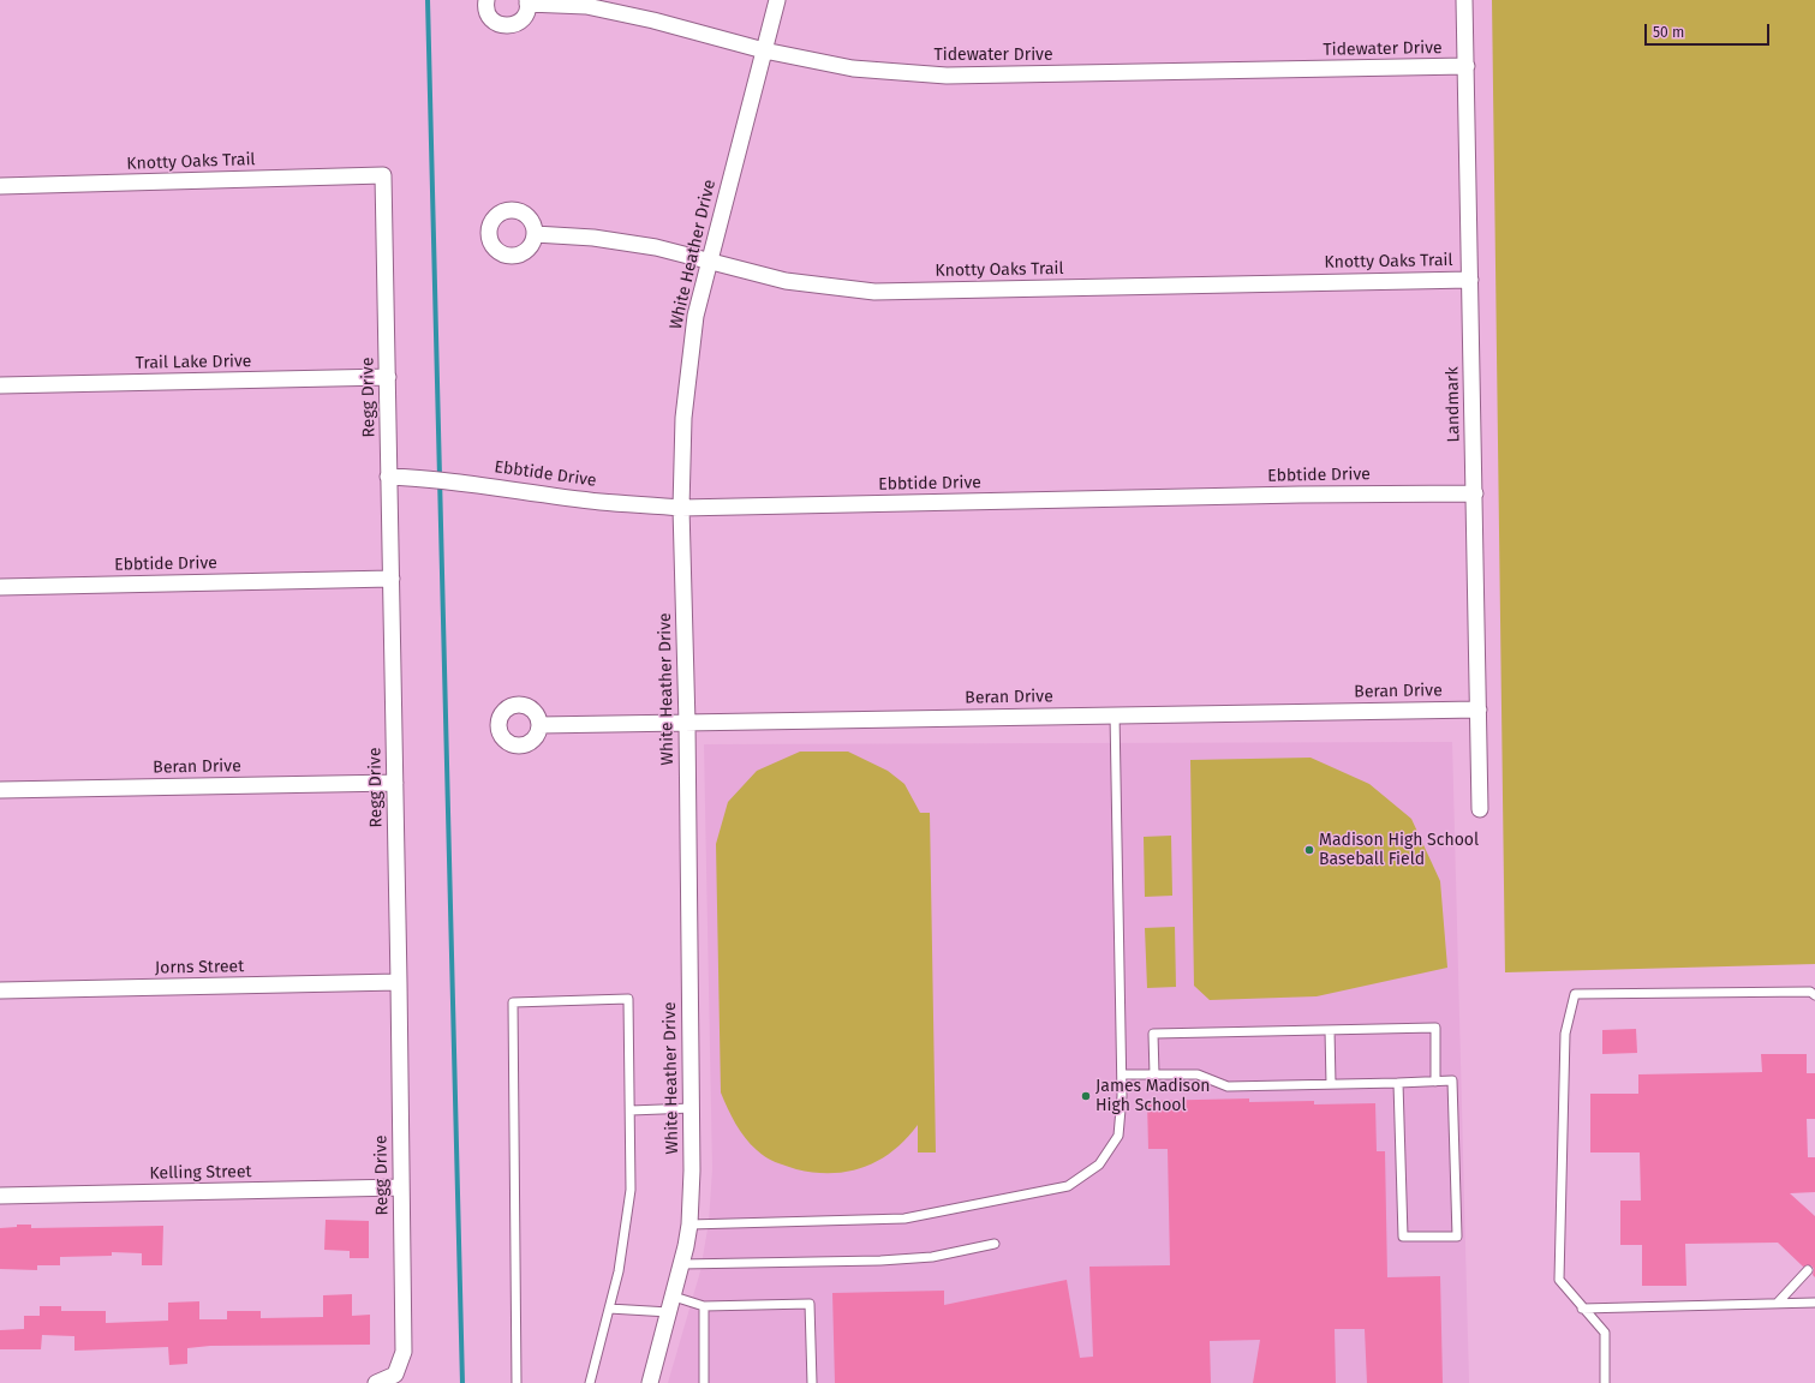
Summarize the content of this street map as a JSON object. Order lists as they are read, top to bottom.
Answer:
{
  "streets": {
    "street": [
      "Tidewater Drive",
      "Knotty Oaks Trail",
      "White Heather Drive",
      "Trail Lake Drive",
      "Regg Drive",
      "Landmark",
      "Ebbtide Drive",
      "Beran Drive",
      "Jorns Street",
      "Kelling Street"
    ]
  },
  "crossings": [
    ["Tidewater Drive", "White Heather Drive"],
    ["Tidewater Drive", "Landmark"],
    ["Knotty Oaks Trail", "White Heather Drive"],
    ["Knotty Oaks Trail", "Regg Drive"],
    ["Knotty Oaks Trail", "Landmark"],
    ["White Heather Drive", "Ebbtide Drive"],
    ["White Heather Drive", "Beran Drive"],
    ["Trail Lake Drive", "Regg Drive"],
    ["Regg Drive", "Ebbtide Drive"],
    ["Regg Drive", "Beran Drive"],
    ["Regg Drive", "Jorns Street"],
    ["Regg Drive", "Kelling Street"],
    ["Landmark", "Ebbtide Drive"],
    ["Landmark", "Beran Drive"]
  ],
  "places": ["Madison High School Baseball Field", "James Madison High School"],
  "scale_bar": "50 m"
}
